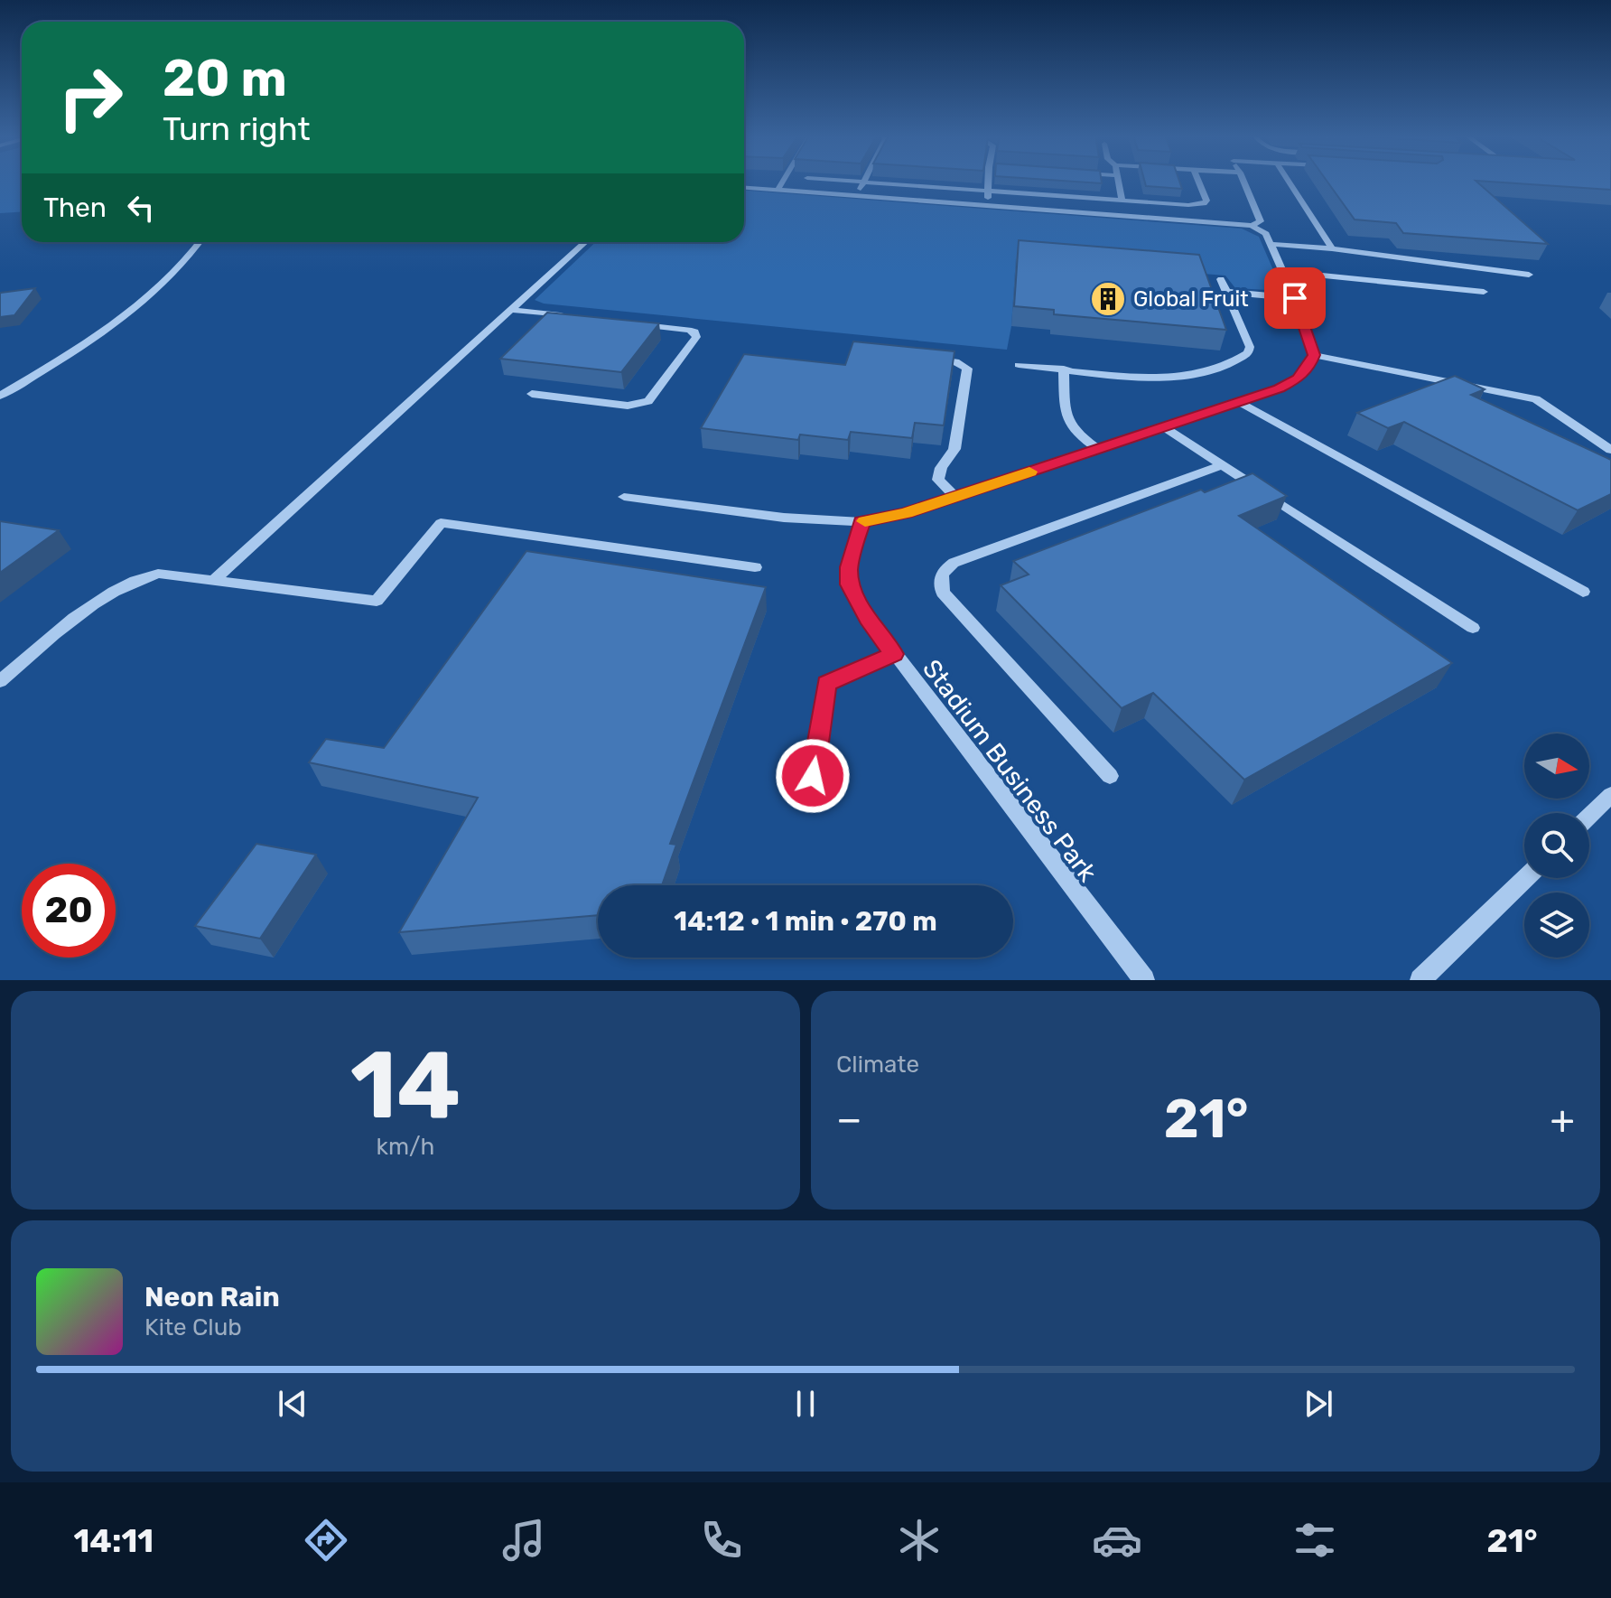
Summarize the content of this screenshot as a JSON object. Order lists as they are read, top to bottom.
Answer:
{
  "streets": {
    "street": ["Stadium Business Park"]
  },
  "places": {
    "building": ["Global Fruit"]
  },
  "north": "right",
  "page": {
    "turn": ["20 m", "Turn right"],
    "then": "Then",
    "limit": "20",
    "trip": "14:12 · 1 min · 270 m",
    "tile": [
      ["14", "km/h"],
      "Climate"
    ],
    "heat": ["−", "21°", "+"],
    "song": ["Neon Rain", "Kite Club"],
    "tabs": ["14:11", "21°"]
  }
}
